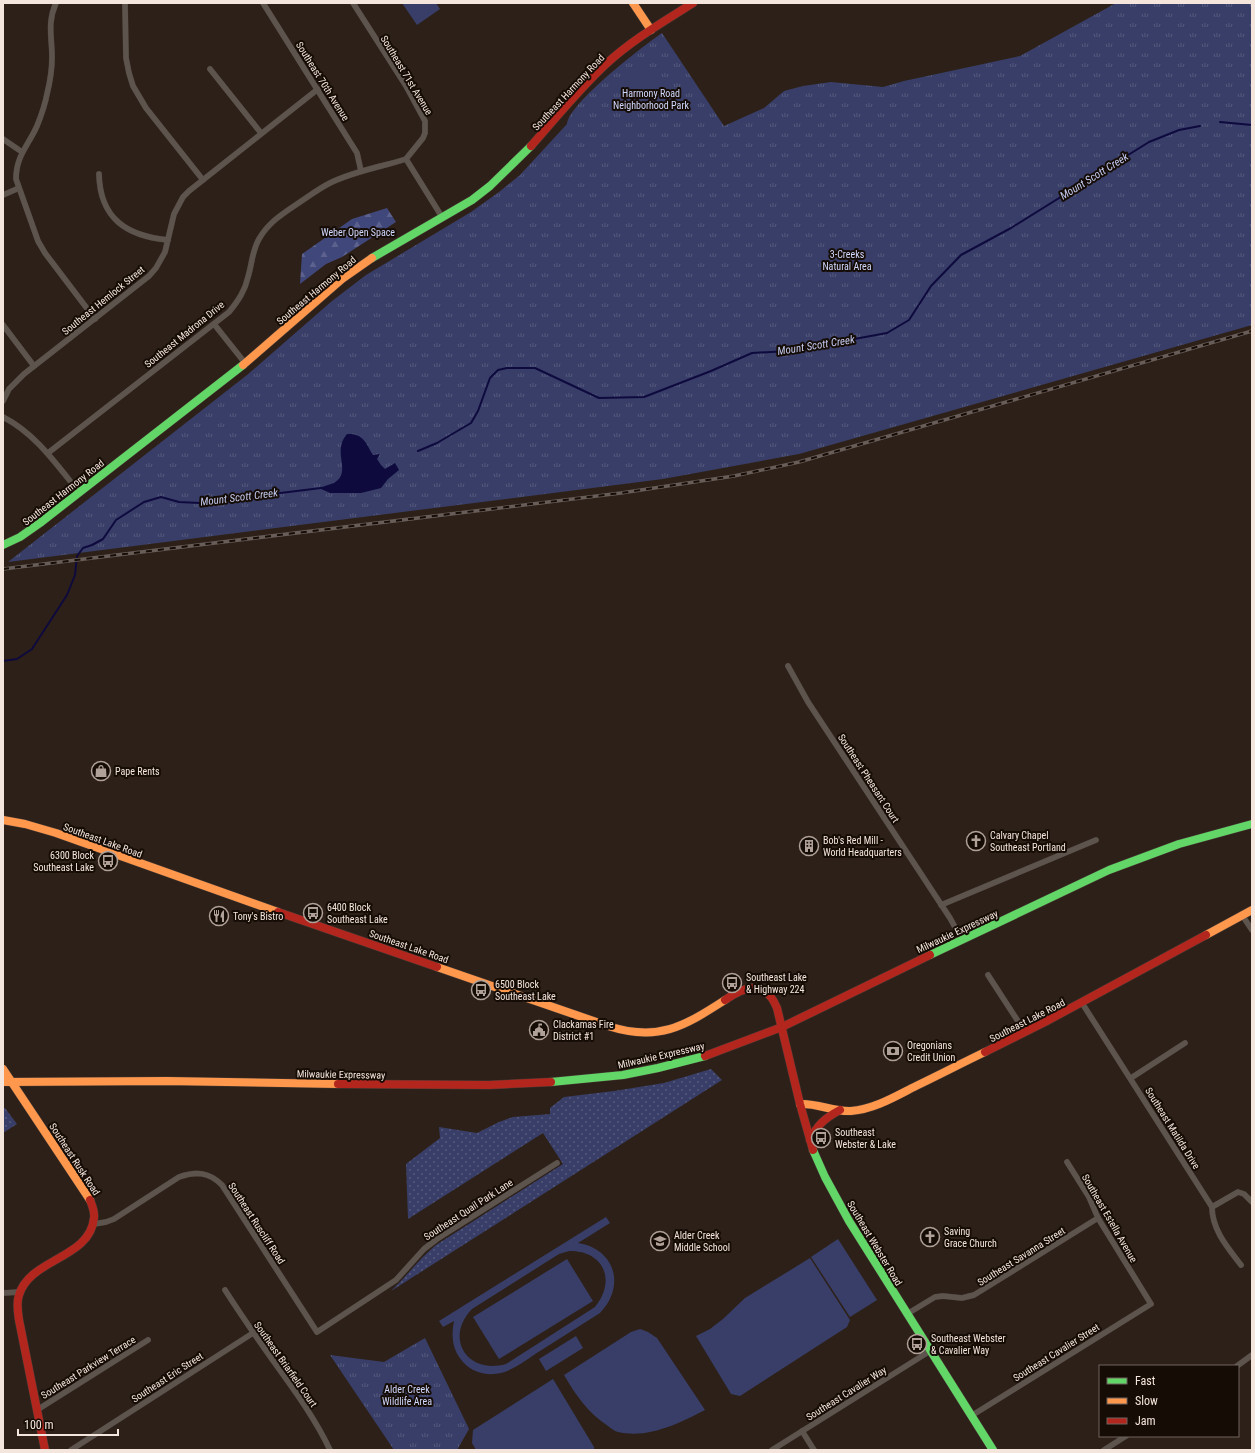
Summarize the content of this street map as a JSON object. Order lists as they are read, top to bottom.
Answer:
{
  "streets": {
    "main road": [
      "Southeast Harmony Road",
      "Southeast Lake Road",
      "Milwaukie Expressway",
      "Southeast Rusk Road",
      "Southeast Webster Road"
    ],
    "street": [
      "Southeast 71st Avenue",
      "Southeast 70th Avenue",
      "Southeast Hemlock Street",
      "Southeast Madrona Drive",
      "Southeast Pheasant Court",
      "Southeast Matilda Drive",
      "Southeast Quail Park Lane",
      "Southeast Estella Avenue",
      "Southeast Ruscliff Road",
      "Southeast Savanna Street",
      "Southeast Cavalier Street",
      "Southeast Briarfield Court",
      "Southeast Parkview Terrace",
      "Southeast Eric Street",
      "Southeast Cavalier Way"
    ]
  },
  "crossings": [
    ["Southeast 71st Avenue", "Southeast Madrona Drive"],
    ["Southeast 70th Avenue", "Southeast Hemlock Street"],
    ["Southeast 70th Avenue", "Southeast Madrona Drive"],
    ["Southeast Pheasant Court", "Milwaukie Expressway"],
    ["Southeast Lake Road", "Milwaukie Expressway"],
    ["Southeast Lake Road", "Southeast Matilda Drive"],
    ["Southeast Lake Road", "Southeast Webster Road"],
    ["Milwaukie Expressway", "Southeast Rusk Road"],
    ["Milwaukie Expressway", "Southeast Webster Road"],
    ["Southeast Rusk Road", "Southeast Ruscliff Road"],
    ["Southeast Quail Park Lane", "Southeast Ruscliff Road"],
    ["Southeast Estella Avenue", "Southeast Savanna Street"],
    ["Southeast Estella Avenue", "Southeast Cavalier Street"],
    ["Southeast Webster Road", "Southeast Savanna Street"],
    ["Southeast Webster Road", "Southeast Cavalier Street"],
    ["Southeast Webster Road", "Southeast Cavalier Way"],
    ["Southeast Briarfield Court", "Southeast Eric Street"]
  ],
  "water": ["Mount Scott Creek"],
  "parks": [
    "Harmony Road Neighborhood Park",
    "Weber Open Space",
    "3-Creeks Natural Area",
    "Alder Creek Wildlife Area"
  ],
  "places": {
    "shop": ["Pape Rents"],
    "church": ["Calvary Chapel Southeast Portland", "Saving Grace Church"],
    "building": ["Bob's Red Mill - World Headquarters"],
    "bus stop": [
      "6300 Block Southeast Lake",
      "6400 Block Southeast Lake",
      "Southeast Lake & Highway 224",
      "6500 Block Southeast Lake",
      "Southeast Webster & Lake",
      "Southeast Webster & Cavalier Way"
    ],
    "restaurant": ["Tony's Bistro"],
    "public building": ["Clackamas Fire District #1"],
    "bank": ["Oregonians Credit Union"],
    "school or university": ["Alder Creek Middle School"]
  },
  "legend": ["Fast", "Slow", "Jam"],
  "scale_bar": "100 m"
}
